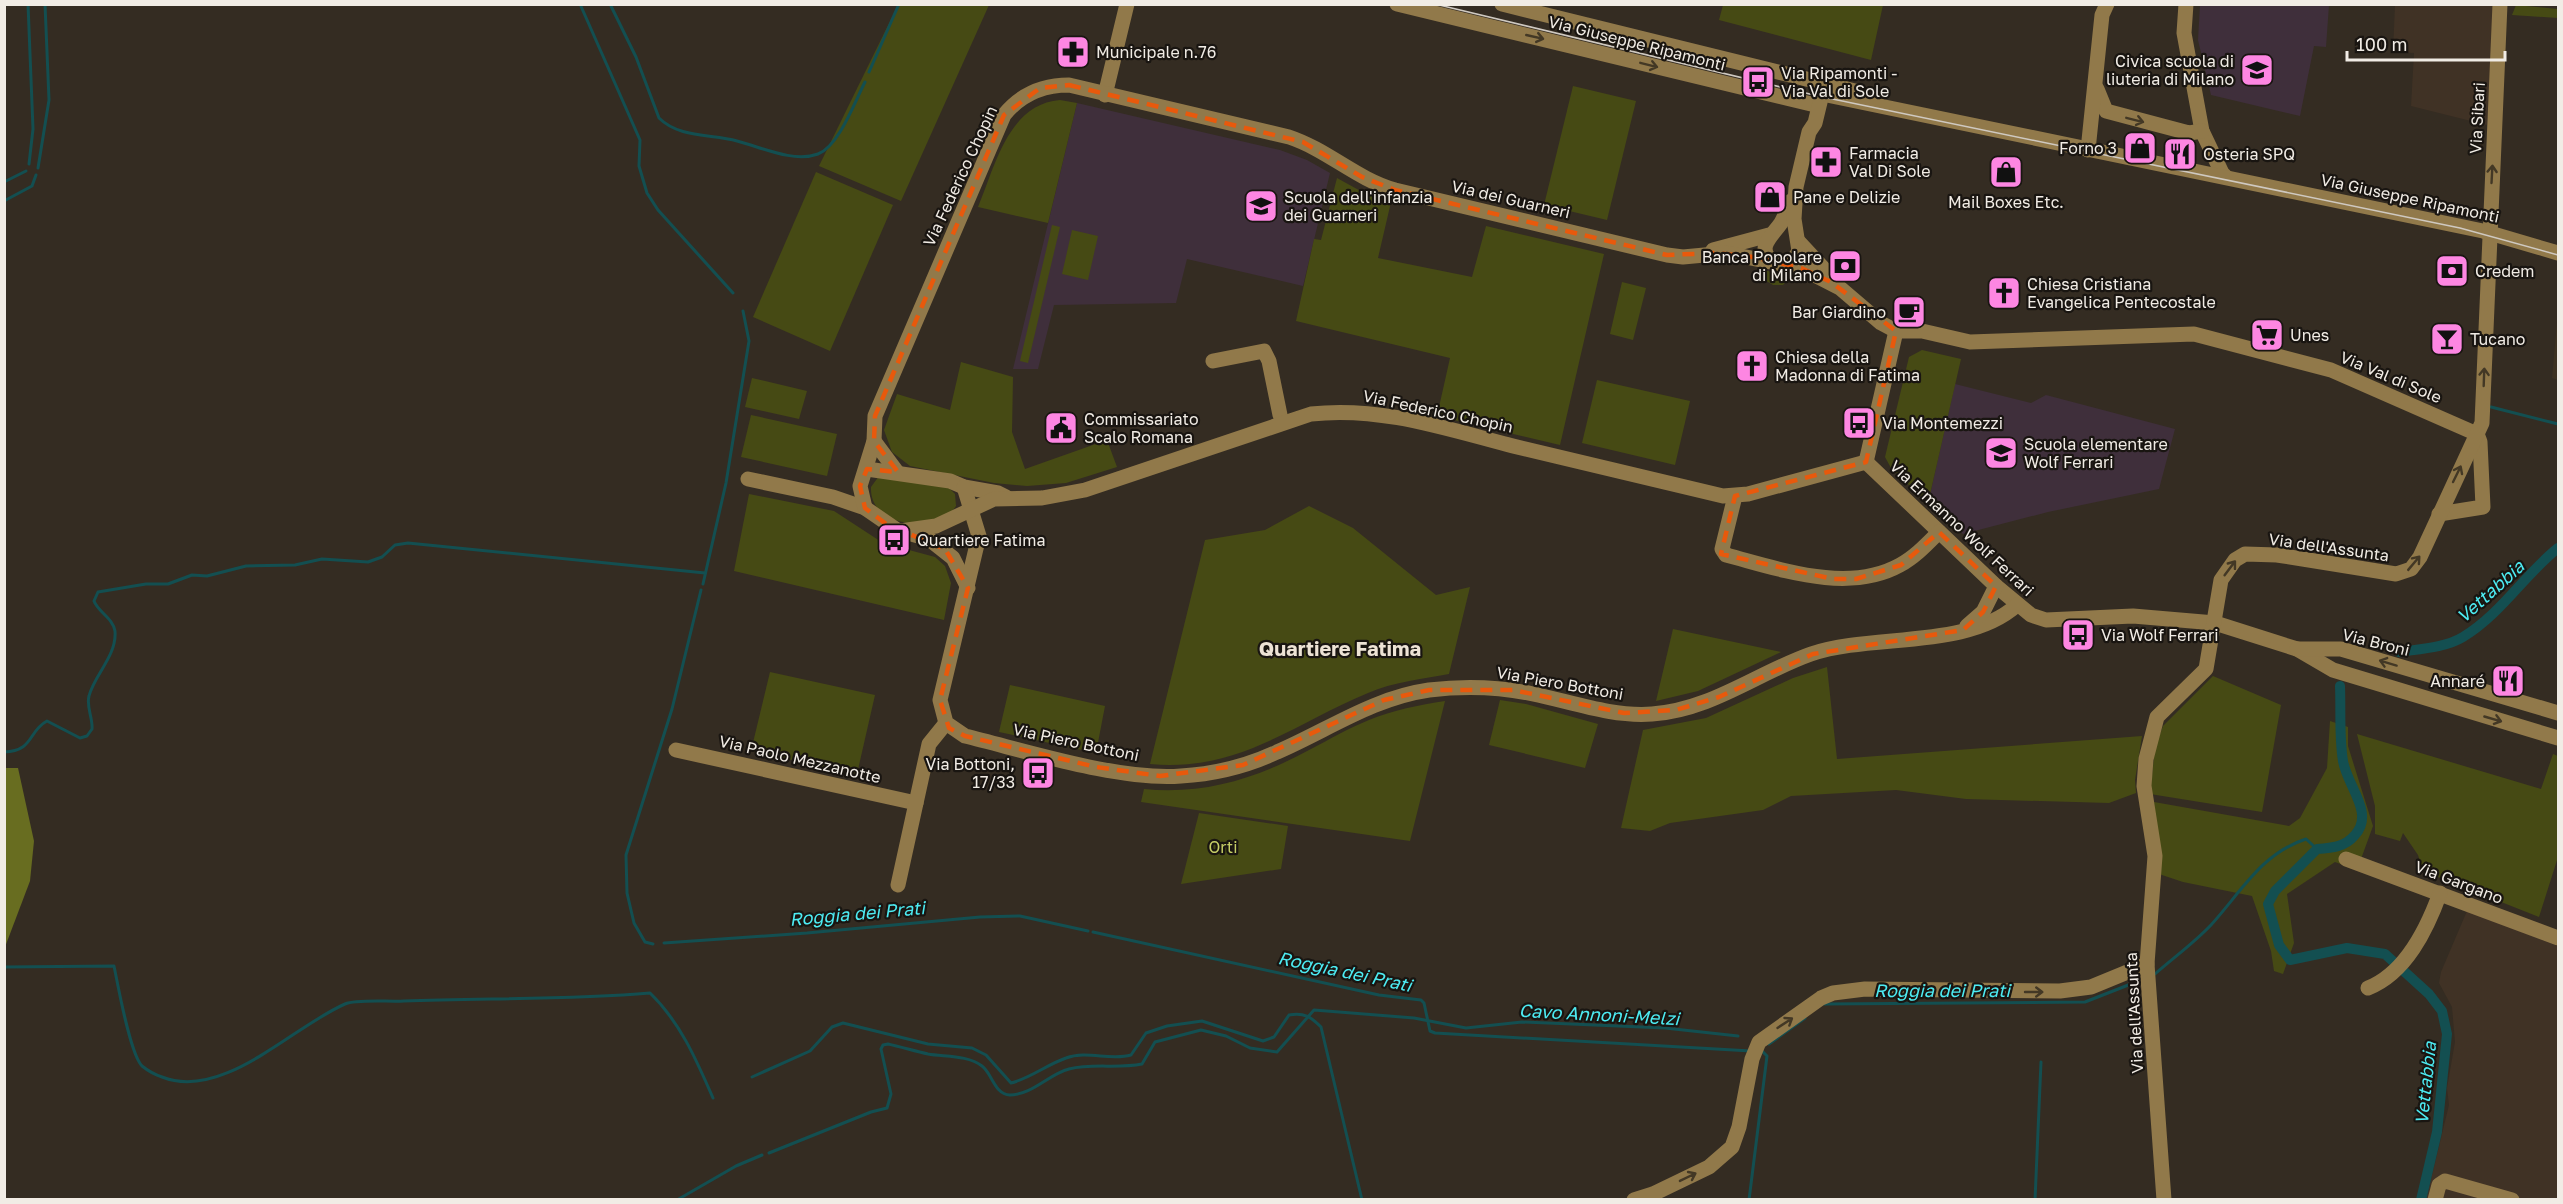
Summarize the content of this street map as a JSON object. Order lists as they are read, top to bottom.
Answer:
{
  "streets": {
    "street": [
      "Via Giuseppe Ripamonti",
      "Via Sibari",
      "Via Federico Chopin",
      "Via dei Guarneri",
      "Via Val di Sole",
      "Via Ermanno Wolf Ferrari",
      "Via dell'Assunta",
      "Via Broni",
      "Via Piero Bottoni",
      "Via Paolo Mezzanotte",
      "Via Gargano"
    ]
  },
  "crossings": [
    ["Via Giuseppe Ripamonti", "Via Sibari"],
    ["Via Giuseppe Ripamonti", "Via dell'Assunta"],
    ["Via Sibari", "Via dell'Assunta"],
    ["Via Federico Chopin", "Via dei Guarneri"],
    ["Via Federico Chopin", "Via Ermanno Wolf Ferrari"],
    ["Via Val di Sole", "Via dell'Assunta"],
    ["Via Ermanno Wolf Ferrari", "Via dell'Assunta"],
    ["Via Ermanno Wolf Ferrari", "Via Broni"],
    ["Via Ermanno Wolf Ferrari", "Via Piero Bottoni"],
    ["Via dell'Assunta", "Via Broni"]
  ],
  "one_way": ["Via Sibari"],
  "districts": ["Quartiere Fatima"],
  "water": ["Vettabbia", "Roggia dei Prati", "Cavo Annoni-Melzi"],
  "parks": ["Orti"],
  "places": {
    "pharmacy": ["Municipale n.76", "Farmacia Val Di Sole"],
    "school or university": ["Civica scuola di liuteria di Milano", "Scuola dell'infanzia dei Guarneri", "Scuola elementare Wolf Ferrari"],
    "bus stop": [
      "Via Ripamonti - Via Val di Sole",
      "Via Montemezzi",
      "Quartiere Fatima",
      "Via Wolf Ferrari",
      "Via Bottoni, 17/33"
    ],
    "shop": ["Forno 3", "Mail Boxes Etc.", "Pane e Delizie"],
    "restaurant": ["Osteria SPQ", "Annaré"],
    "bank": ["Banca Popolare di Milano", "Credem"],
    "church": ["Chiesa Cristiana Evangelica Pentecostale", "Chiesa della Madonna di Fatima"],
    "cafe": ["Bar Giardino"],
    "supermarket": ["Unes"],
    "bar": ["Tucano"],
    "public building": ["Commissariato Scalo Romana"]
  },
  "scale_bar": "100 m"
}
